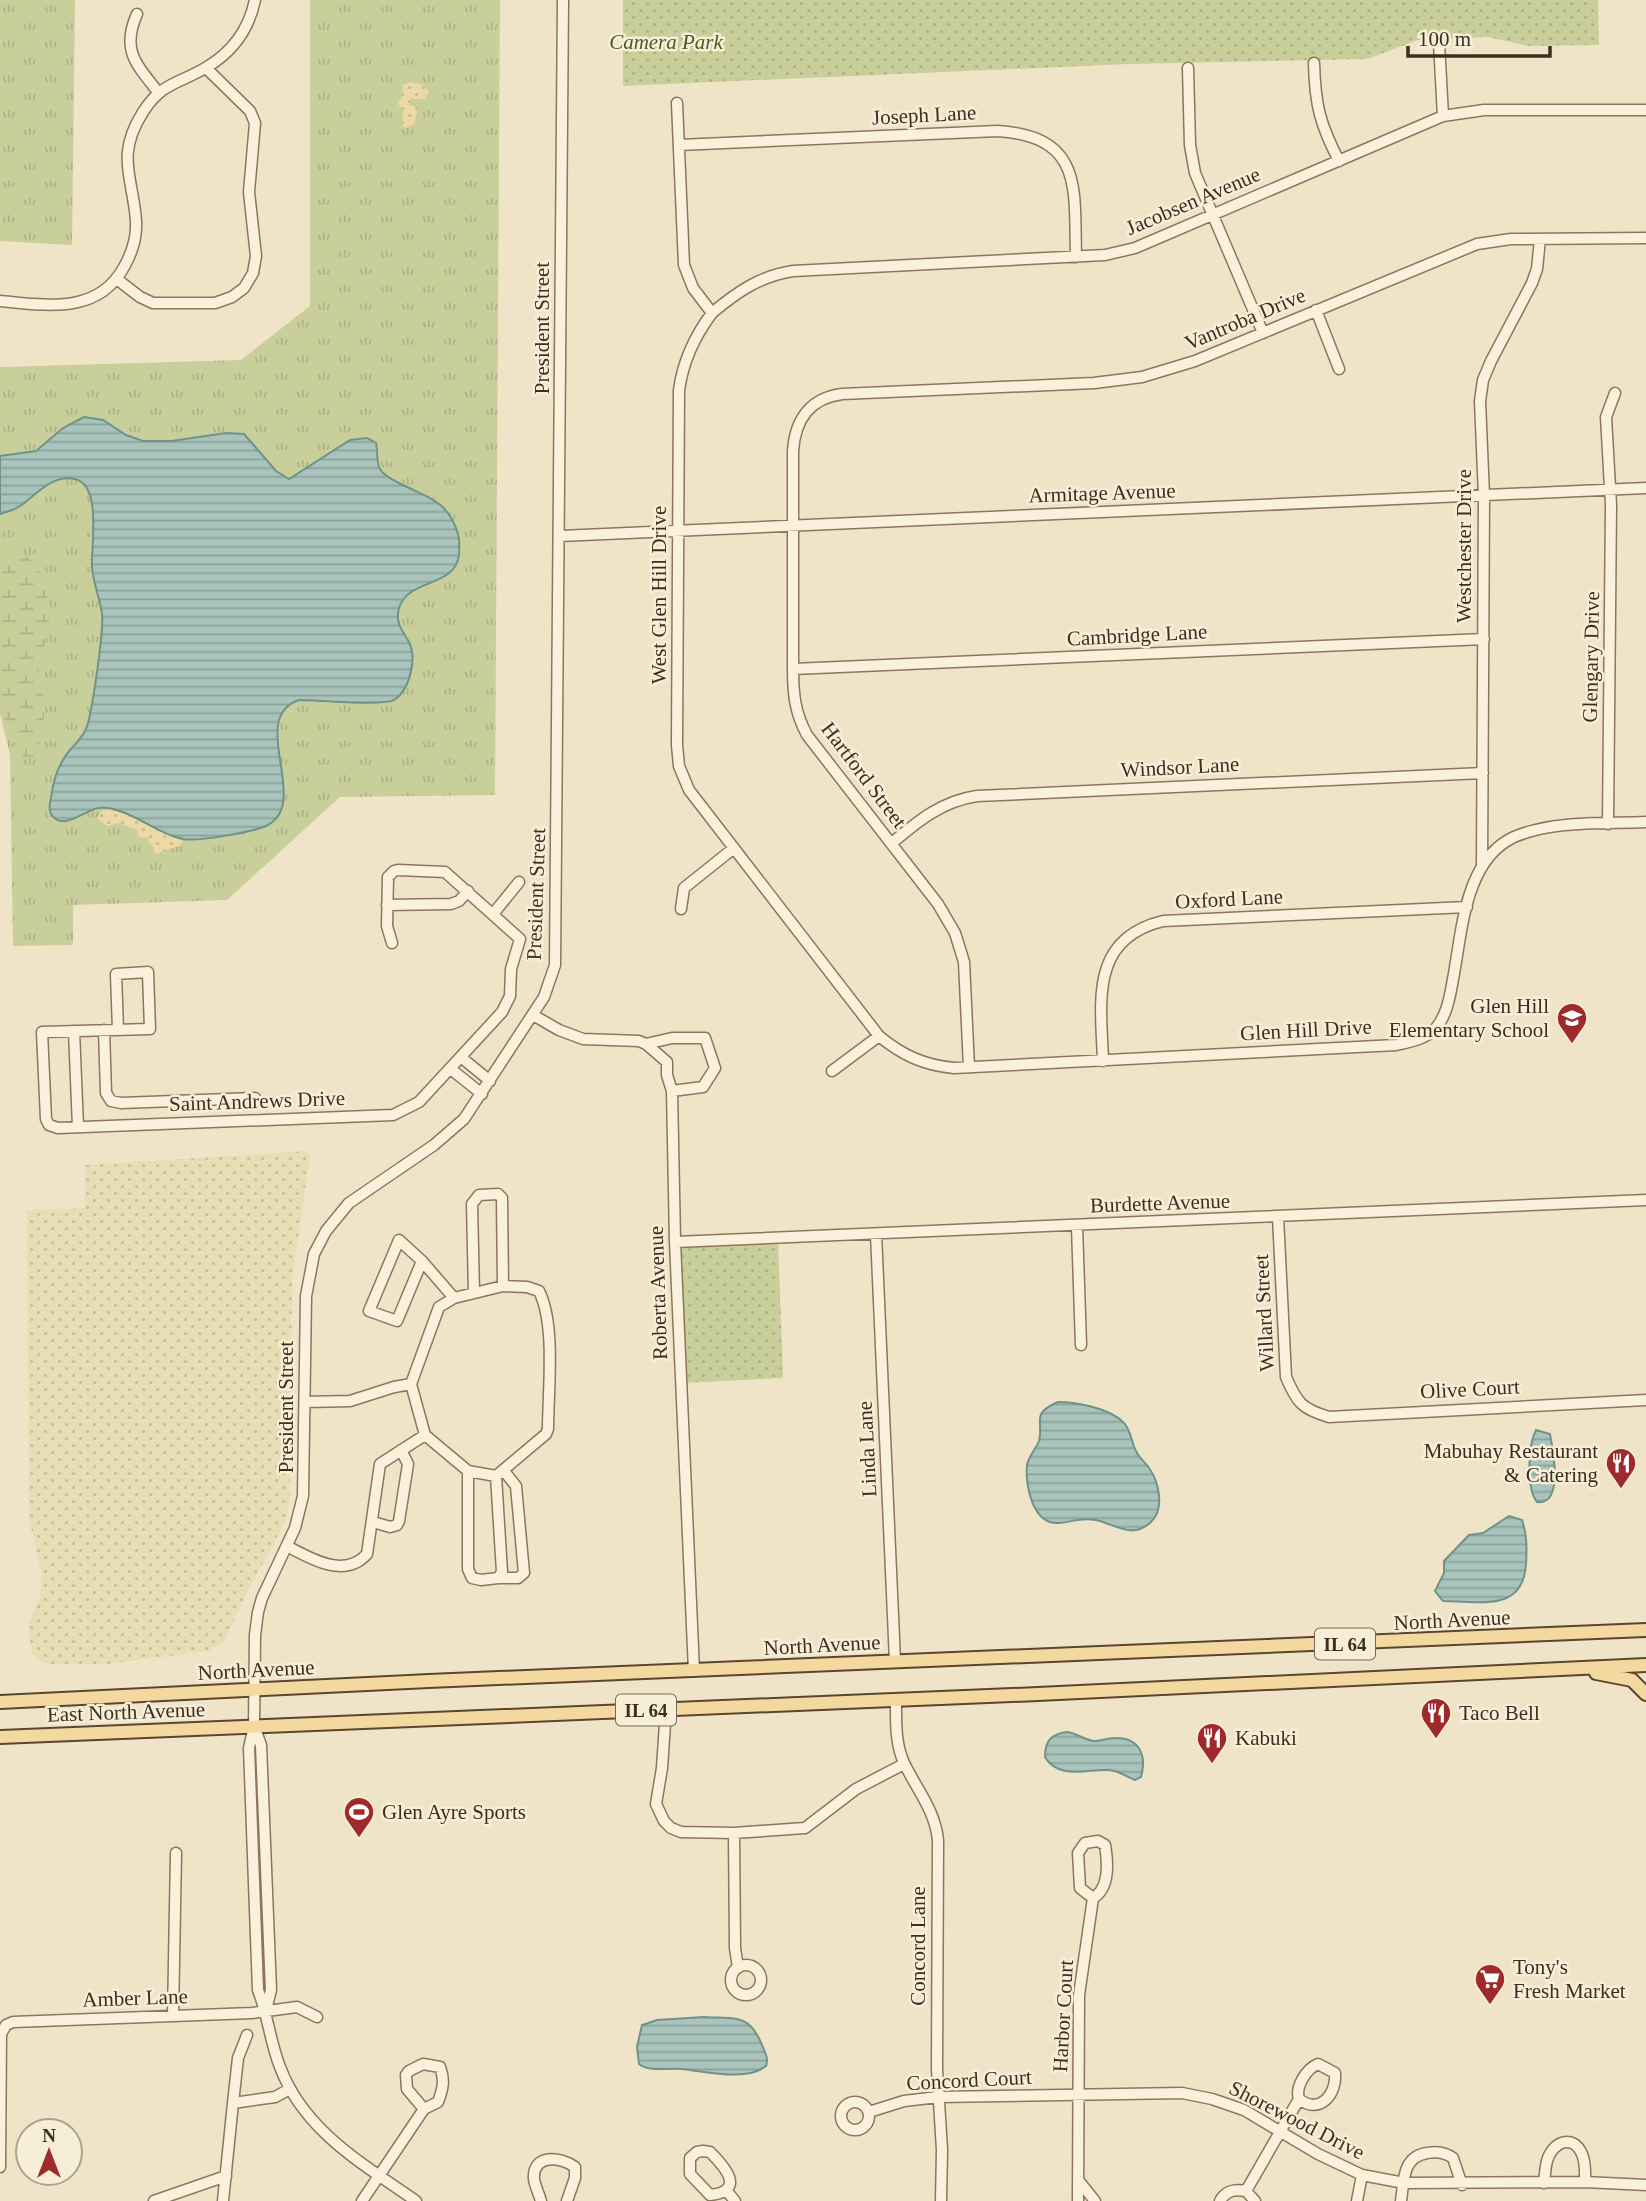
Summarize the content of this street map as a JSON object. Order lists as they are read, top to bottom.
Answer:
{
  "streets": {
    "main road": ["North Avenue", "IL 64", "East North Avenue"],
    "street": [
      "Joseph Lane",
      "Jacobsen Avenue",
      "Vantroba Drive",
      "President Street",
      "Armitage Avenue",
      "Westchester Drive",
      "West Glen Hill Drive",
      "Cambridge Lane",
      "Glengary Drive",
      "Windsor Lane",
      "Hartford Street",
      "Oxford Lane",
      "Glen Hill Drive",
      "Saint Andrews Drive",
      "Burdette Avenue",
      "Roberta Avenue",
      "Willard Street",
      "Olive Court",
      "Linda Lane",
      "Concord Lane",
      "Amber Lane",
      "Harbor Court",
      "Concord Court",
      "Shorewood Drive"
    ]
  },
  "crossings": [
    ["Joseph Lane", "Jacobsen Avenue"],
    ["Jacobsen Avenue", "West Glen Hill Drive"],
    ["Vantroba Drive", "Westchester Drive"],
    ["Vantroba Drive", "Hartford Street"],
    ["President Street", "Armitage Avenue"],
    ["President Street", "North Avenue"],
    ["President Street", "IL 64"],
    ["President Street", "East North Avenue"],
    ["President Street", "Amber Lane"],
    ["Armitage Avenue", "Westchester Drive"],
    ["Armitage Avenue", "West Glen Hill Drive"],
    ["Armitage Avenue", "Glengary Drive"],
    ["Armitage Avenue", "Hartford Street"],
    ["Westchester Drive", "Cambridge Lane"],
    ["Westchester Drive", "Windsor Lane"],
    ["Westchester Drive", "Glen Hill Drive"],
    ["West Glen Hill Drive", "Glen Hill Drive"],
    ["Cambridge Lane", "Hartford Street"],
    ["Glengary Drive", "Glen Hill Drive"],
    ["Windsor Lane", "Hartford Street"],
    ["Hartford Street", "Glen Hill Drive"],
    ["Oxford Lane", "Glen Hill Drive"],
    ["Burdette Avenue", "Roberta Avenue"],
    ["Burdette Avenue", "Willard Street"],
    ["Burdette Avenue", "Linda Lane"],
    ["Roberta Avenue", "North Avenue"],
    ["Willard Street", "Olive Court"],
    ["Linda Lane", "North Avenue"],
    ["IL 64", "East North Avenue"],
    ["IL 64", "Concord Lane"],
    ["Concord Lane", "Concord Court"],
    ["Harbor Court", "Concord Court"],
    ["Harbor Court", "Shorewood Drive"],
    ["Concord Court", "Shorewood Drive"]
  ],
  "parks": ["Camera Park"],
  "places": {
    "school or university": ["Glen Hill Elementary School"],
    "restaurant": ["Mabuhay Restaurant & Catering", "Taco Bell", "Kabuki"],
    "sports": ["Glen Ayre Sports"],
    "supermarket": ["Tony's Fresh Market"]
  },
  "scale_bar": "100 m",
  "north": "top"
}
